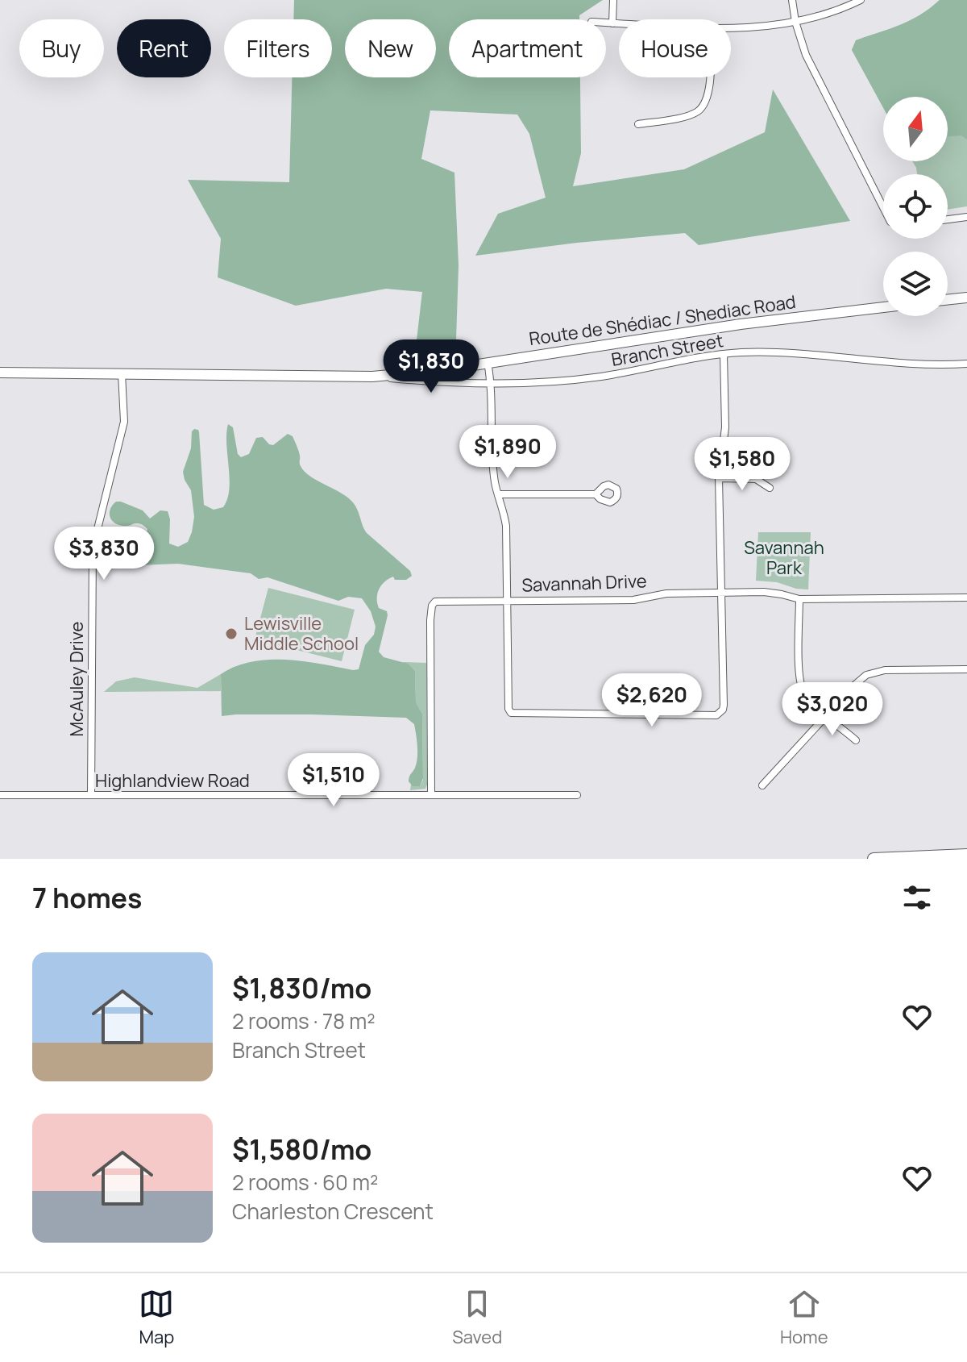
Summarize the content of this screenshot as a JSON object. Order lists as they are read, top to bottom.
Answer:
{
  "streets": {
    "main road": ["Route de Shédiac / Shediac Road"],
    "street": [
      "Branch Street",
      "Savannah Drive",
      "McAuley Drive",
      "Highlandview Road"
    ]
  },
  "crossings": [
    ["Route de Shédiac / Shediac Road", "Branch Street"],
    ["Route de Shédiac / Shediac Road", "McAuley Drive"],
    ["Savannah Drive", "Highlandview Road"],
    ["McAuley Drive", "Highlandview Road"]
  ],
  "parks": ["Savannah Park"],
  "places": ["Lewisville Middle School"],
  "north": "top",
  "page": {
    "chip": [
      "Buy",
      "Rent",
      "Filters",
      "New",
      "Apartment",
      "House"
    ],
    "price": [
      "$1,830",
      "$1,890",
      "$1,580",
      "$3,830",
      "$2,620",
      "$3,020",
      "$1,510"
    ],
    "heading": "7 homes",
    "list": [
      {
        "name": "$1,830/mo",
        "note": "2 rooms · 78 m² · Branch Street"
      },
      {
        "name": "$1,580/mo",
        "note": "2 rooms · 60 m² · Charleston Crescent"
      }
    ],
    "tabs": ["Map", "Saved", "Home"]
  }
}
